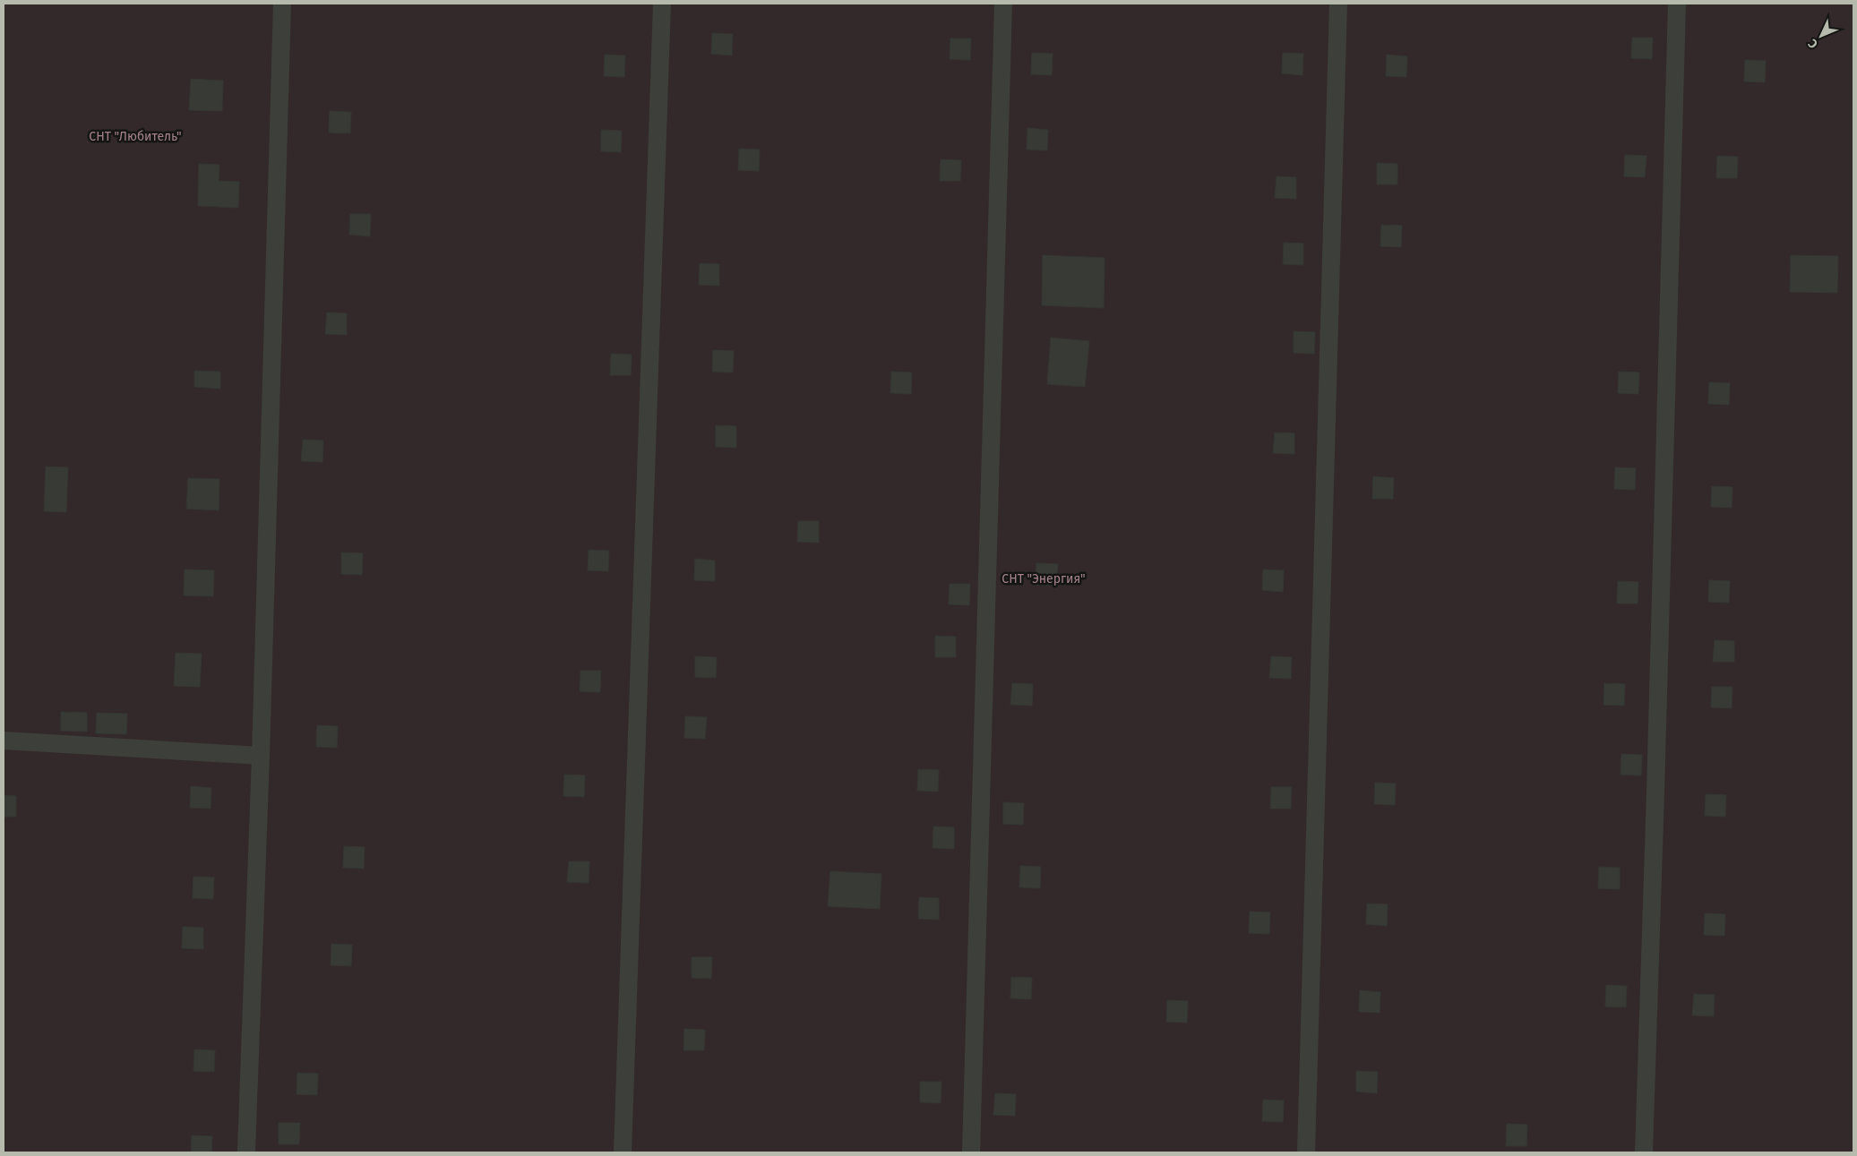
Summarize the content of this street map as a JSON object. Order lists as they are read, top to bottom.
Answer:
{
  "parks": ["СНТ \"Любитель\"", "СНТ \"Энергия\""],
  "north": "bottom left"
}
